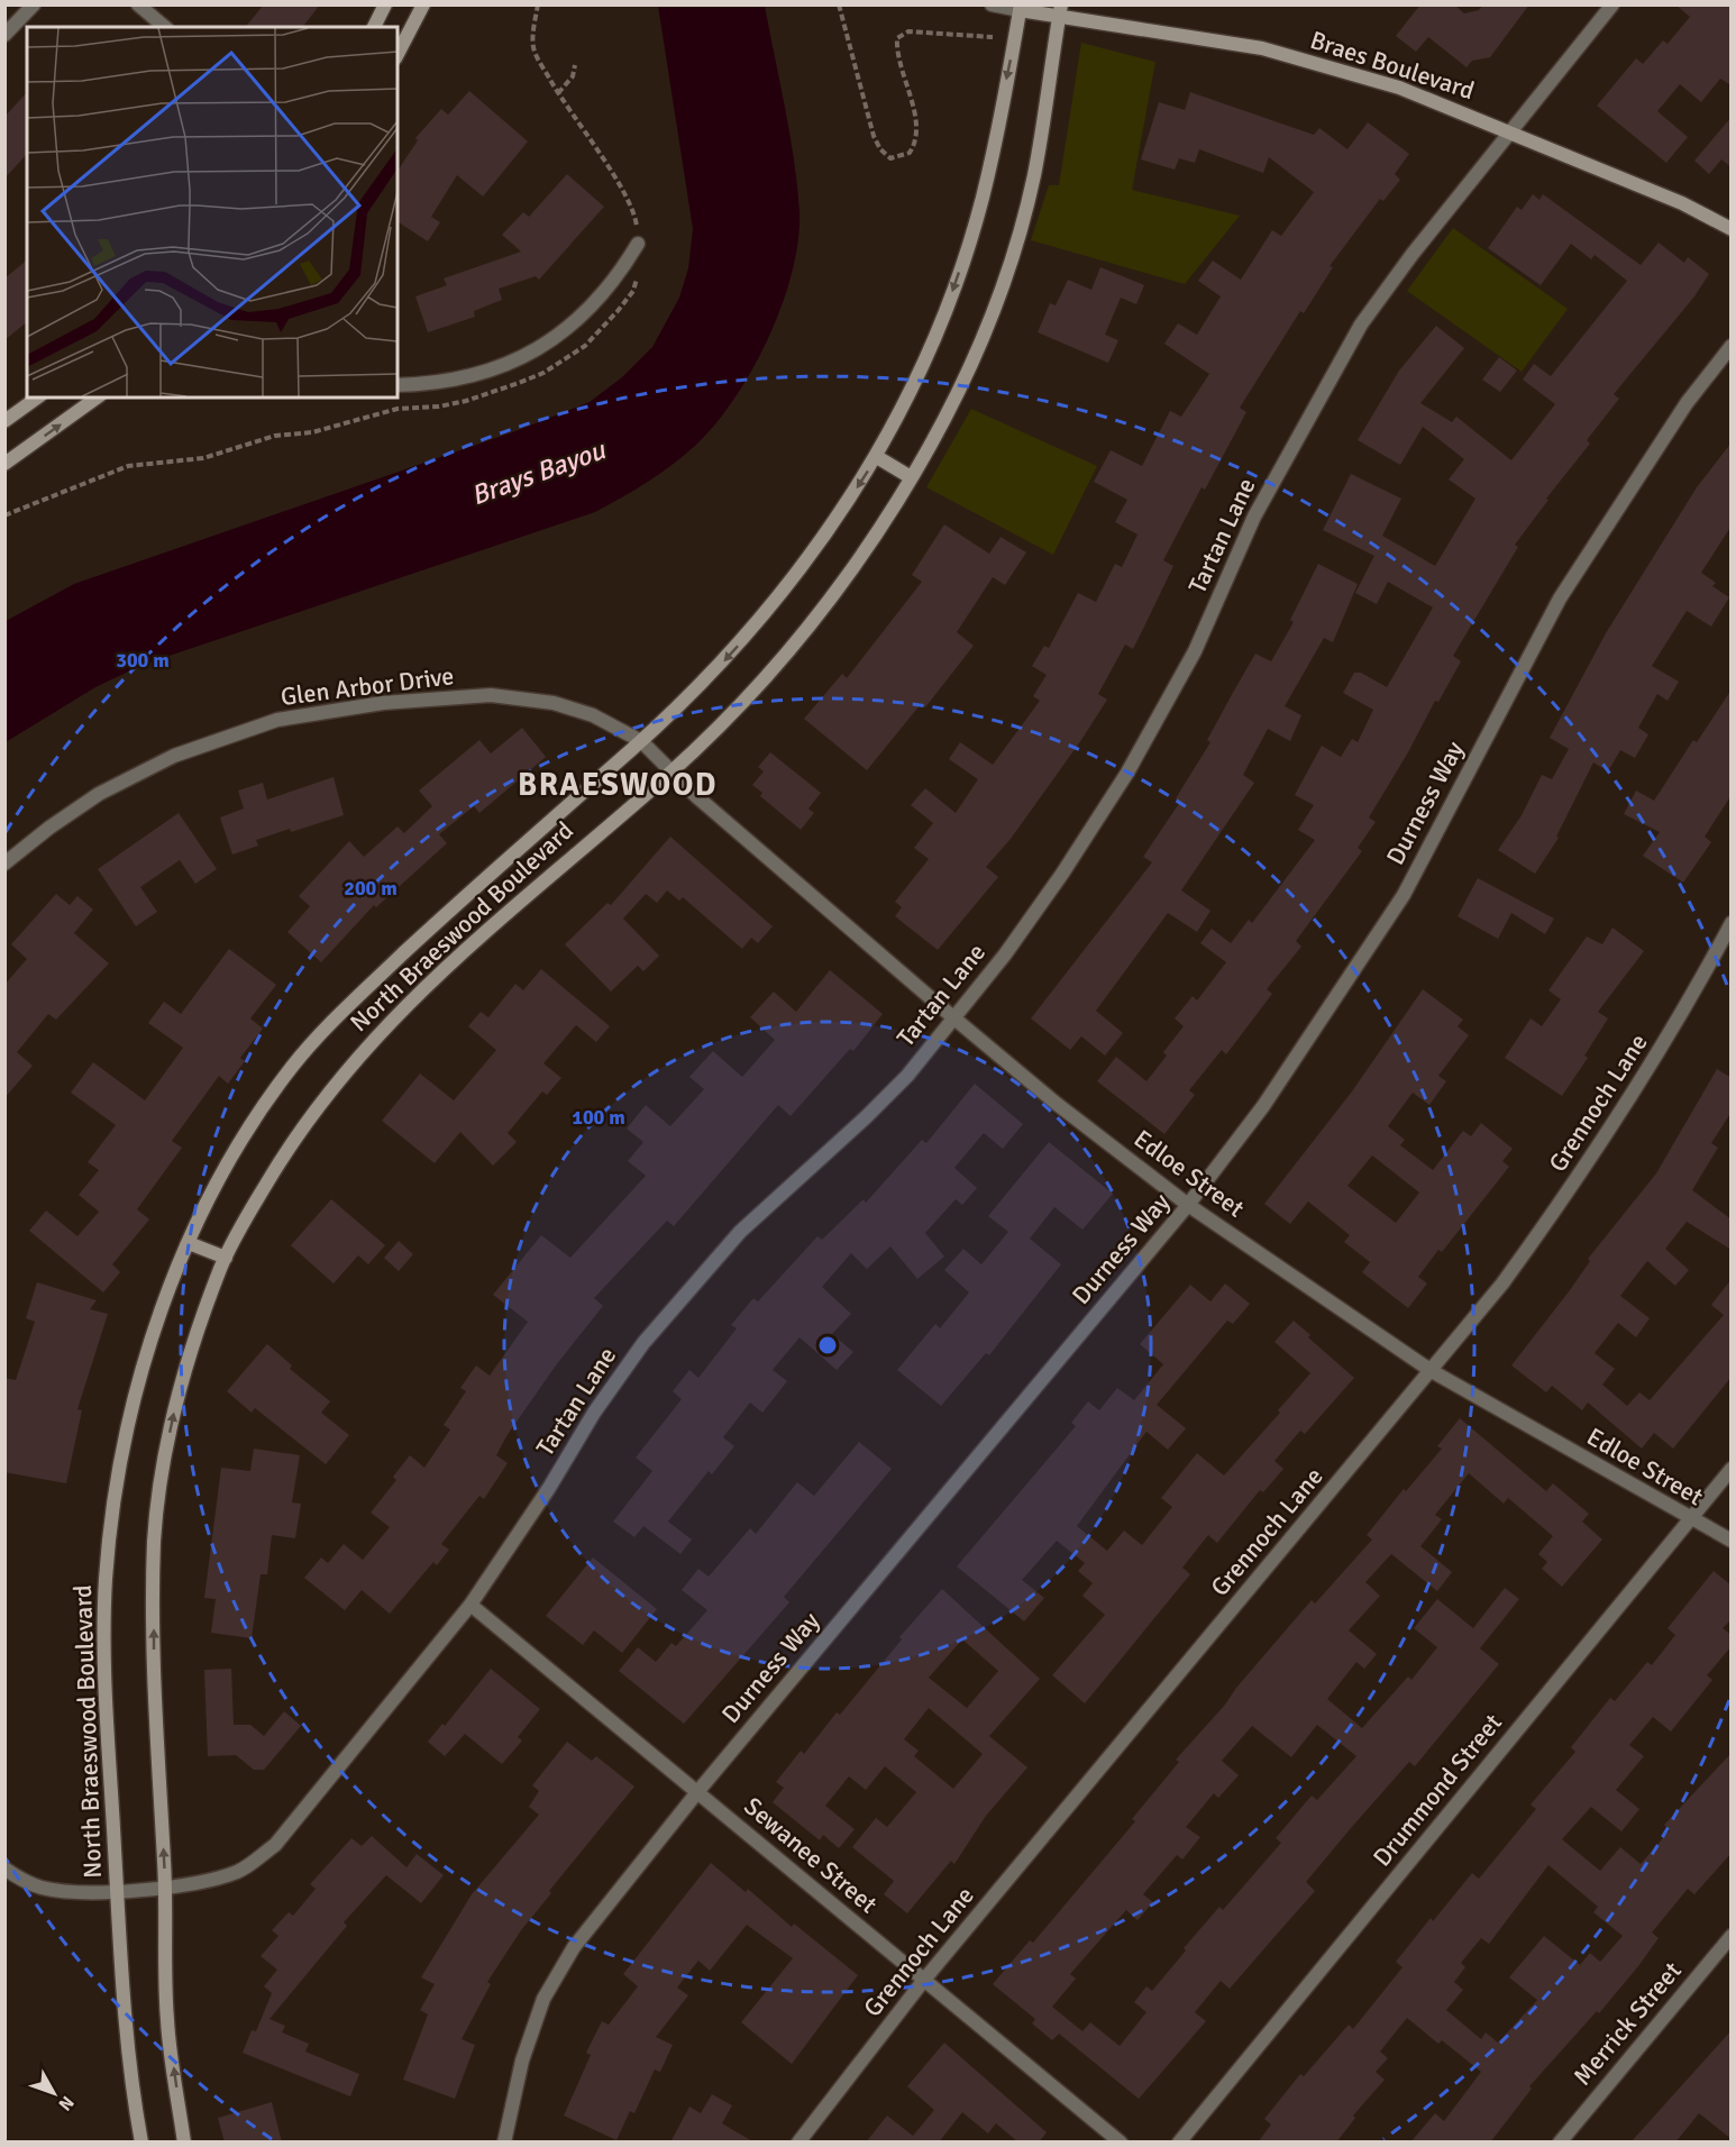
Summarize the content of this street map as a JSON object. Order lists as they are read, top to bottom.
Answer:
{
  "streets": {
    "main road": ["Braes Boulevard", "North Braeswood Boulevard"],
    "street": [
      "Tartan Lane",
      "Glen Arbor Drive",
      "Durness Way",
      "Grennoch Lane",
      "Edloe Street",
      "Drummond Street",
      "Sewanee Street",
      "Merrick Street"
    ]
  },
  "crossings": [
    ["Braes Boulevard", "Tartan Lane"],
    ["Braes Boulevard", "North Braeswood Boulevard"],
    ["Tartan Lane", "North Braeswood Boulevard"],
    ["Tartan Lane", "Edloe Street"],
    ["Tartan Lane", "Sewanee Street"],
    ["Glen Arbor Drive", "North Braeswood Boulevard"],
    ["Glen Arbor Drive", "Edloe Street"],
    ["Durness Way", "Edloe Street"],
    ["Durness Way", "Sewanee Street"],
    ["North Braeswood Boulevard", "Edloe Street"],
    ["Grennoch Lane", "Edloe Street"],
    ["Grennoch Lane", "Sewanee Street"],
    ["Edloe Street", "Drummond Street"]
  ],
  "districts": ["BRAESWOOD"],
  "water": ["Brays Bayou"],
  "north": "bottom right",
  "rings": ["300 m", "200 m", "100 m"]
}
